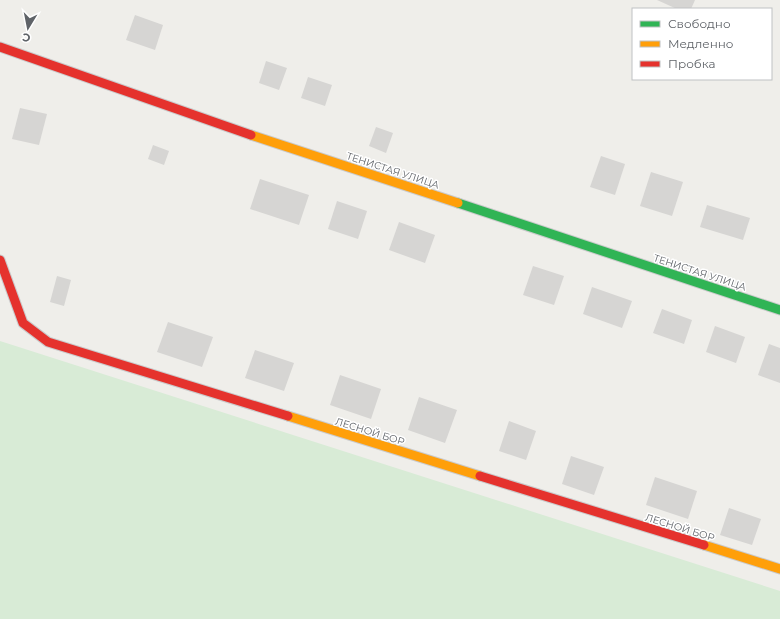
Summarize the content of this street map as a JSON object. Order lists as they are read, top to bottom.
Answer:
{
  "streets": {
    "street": ["ТЕНИСТАЯ УЛИЦА", "ЛЕСНОЙ БОР"]
  },
  "legend": ["Свободно", "Медленно", "Пробка"],
  "north": "bottom"
}
